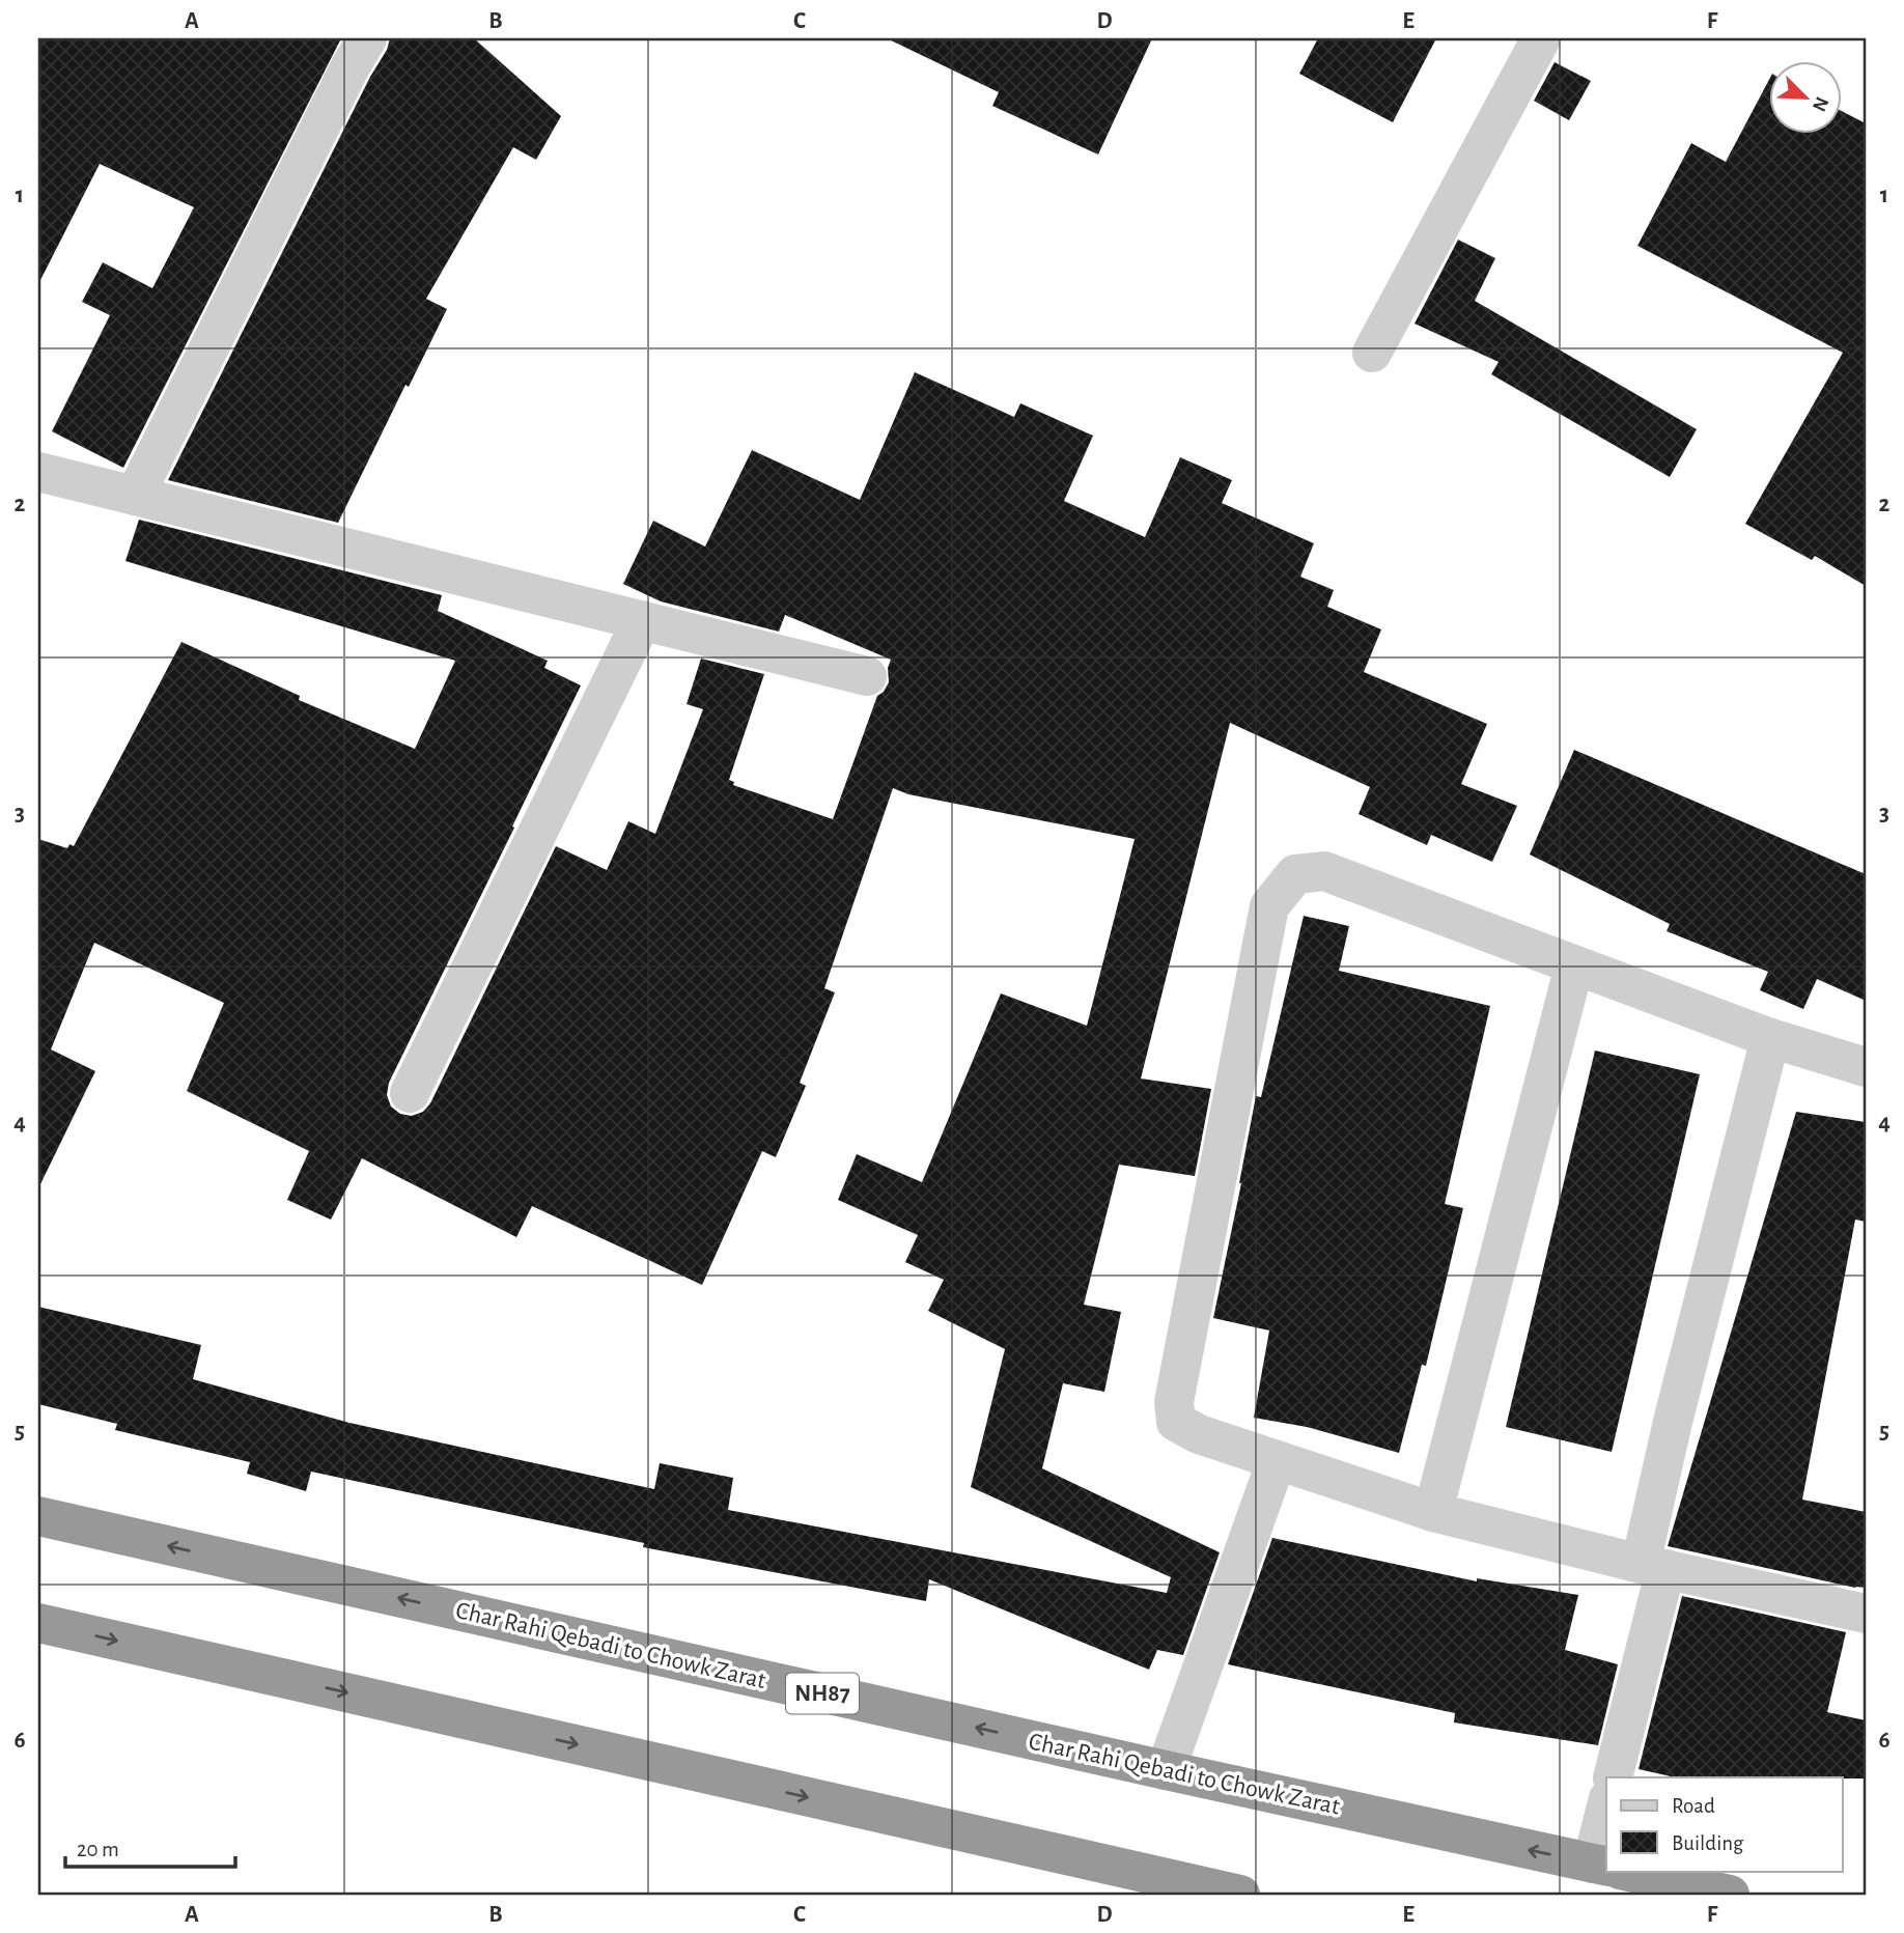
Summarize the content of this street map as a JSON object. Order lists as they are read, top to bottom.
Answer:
{
  "streets": {
    "highway": ["Char Rahi Qebadi to Chowk Zarat", "NH87"]
  },
  "legend": ["Road", "Building"],
  "scale_bar": "20 m",
  "north": "bottom right",
  "grid": {
    "columns": [
      "A",
      "B",
      "C",
      "D",
      "E",
      "F"
    ],
    "rows": [
      "1",
      "2",
      "3",
      "4",
      "5",
      "6"
    ]
  }
}
